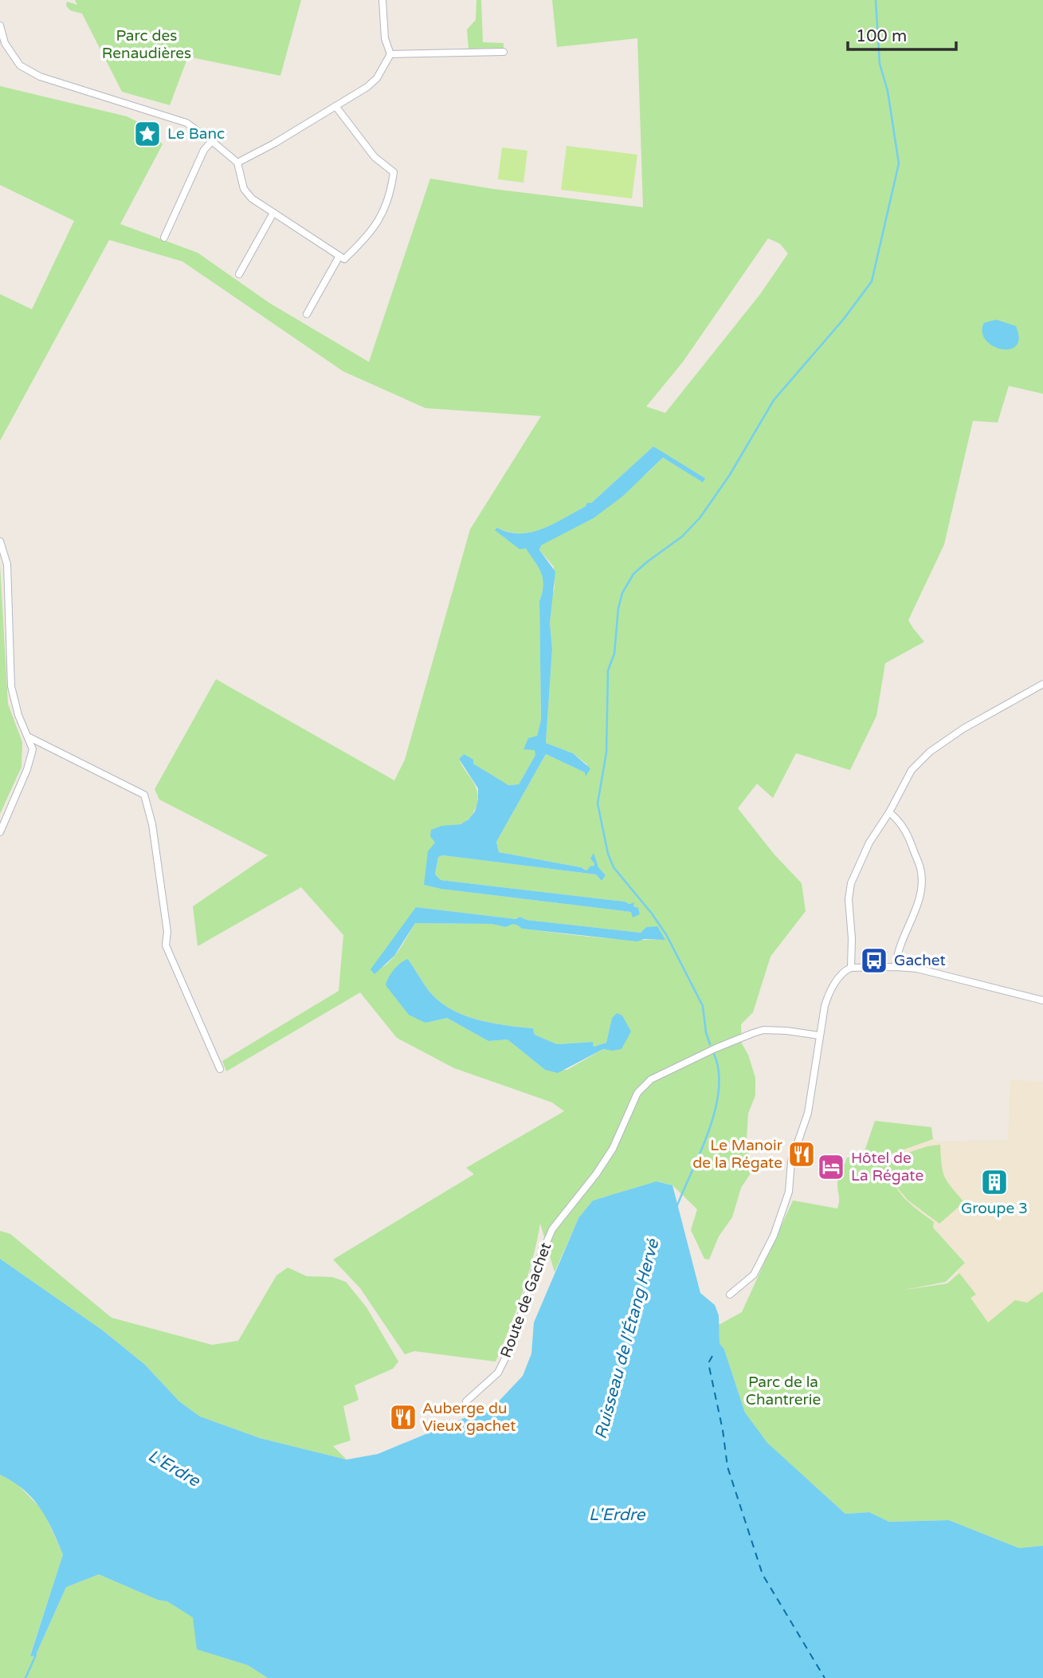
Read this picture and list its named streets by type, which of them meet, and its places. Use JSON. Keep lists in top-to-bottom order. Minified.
{"streets":{"street":["Route de Gachet"]},"water":["Ruisseau de l'Étang Hervé","L'Erdre"],"parks":["Parc des Renaudières","Parc de la Chantrerie"],"places":{"place":["Le Banc"],"bus stop":["Gachet"],"restaurant":["Le Manoir de la Régate","Auberge du Vieux gachet"],"hotel":["Hôtel de La Régate"],"building":["Groupe 3"]},"scale_bar":"100 m"}
